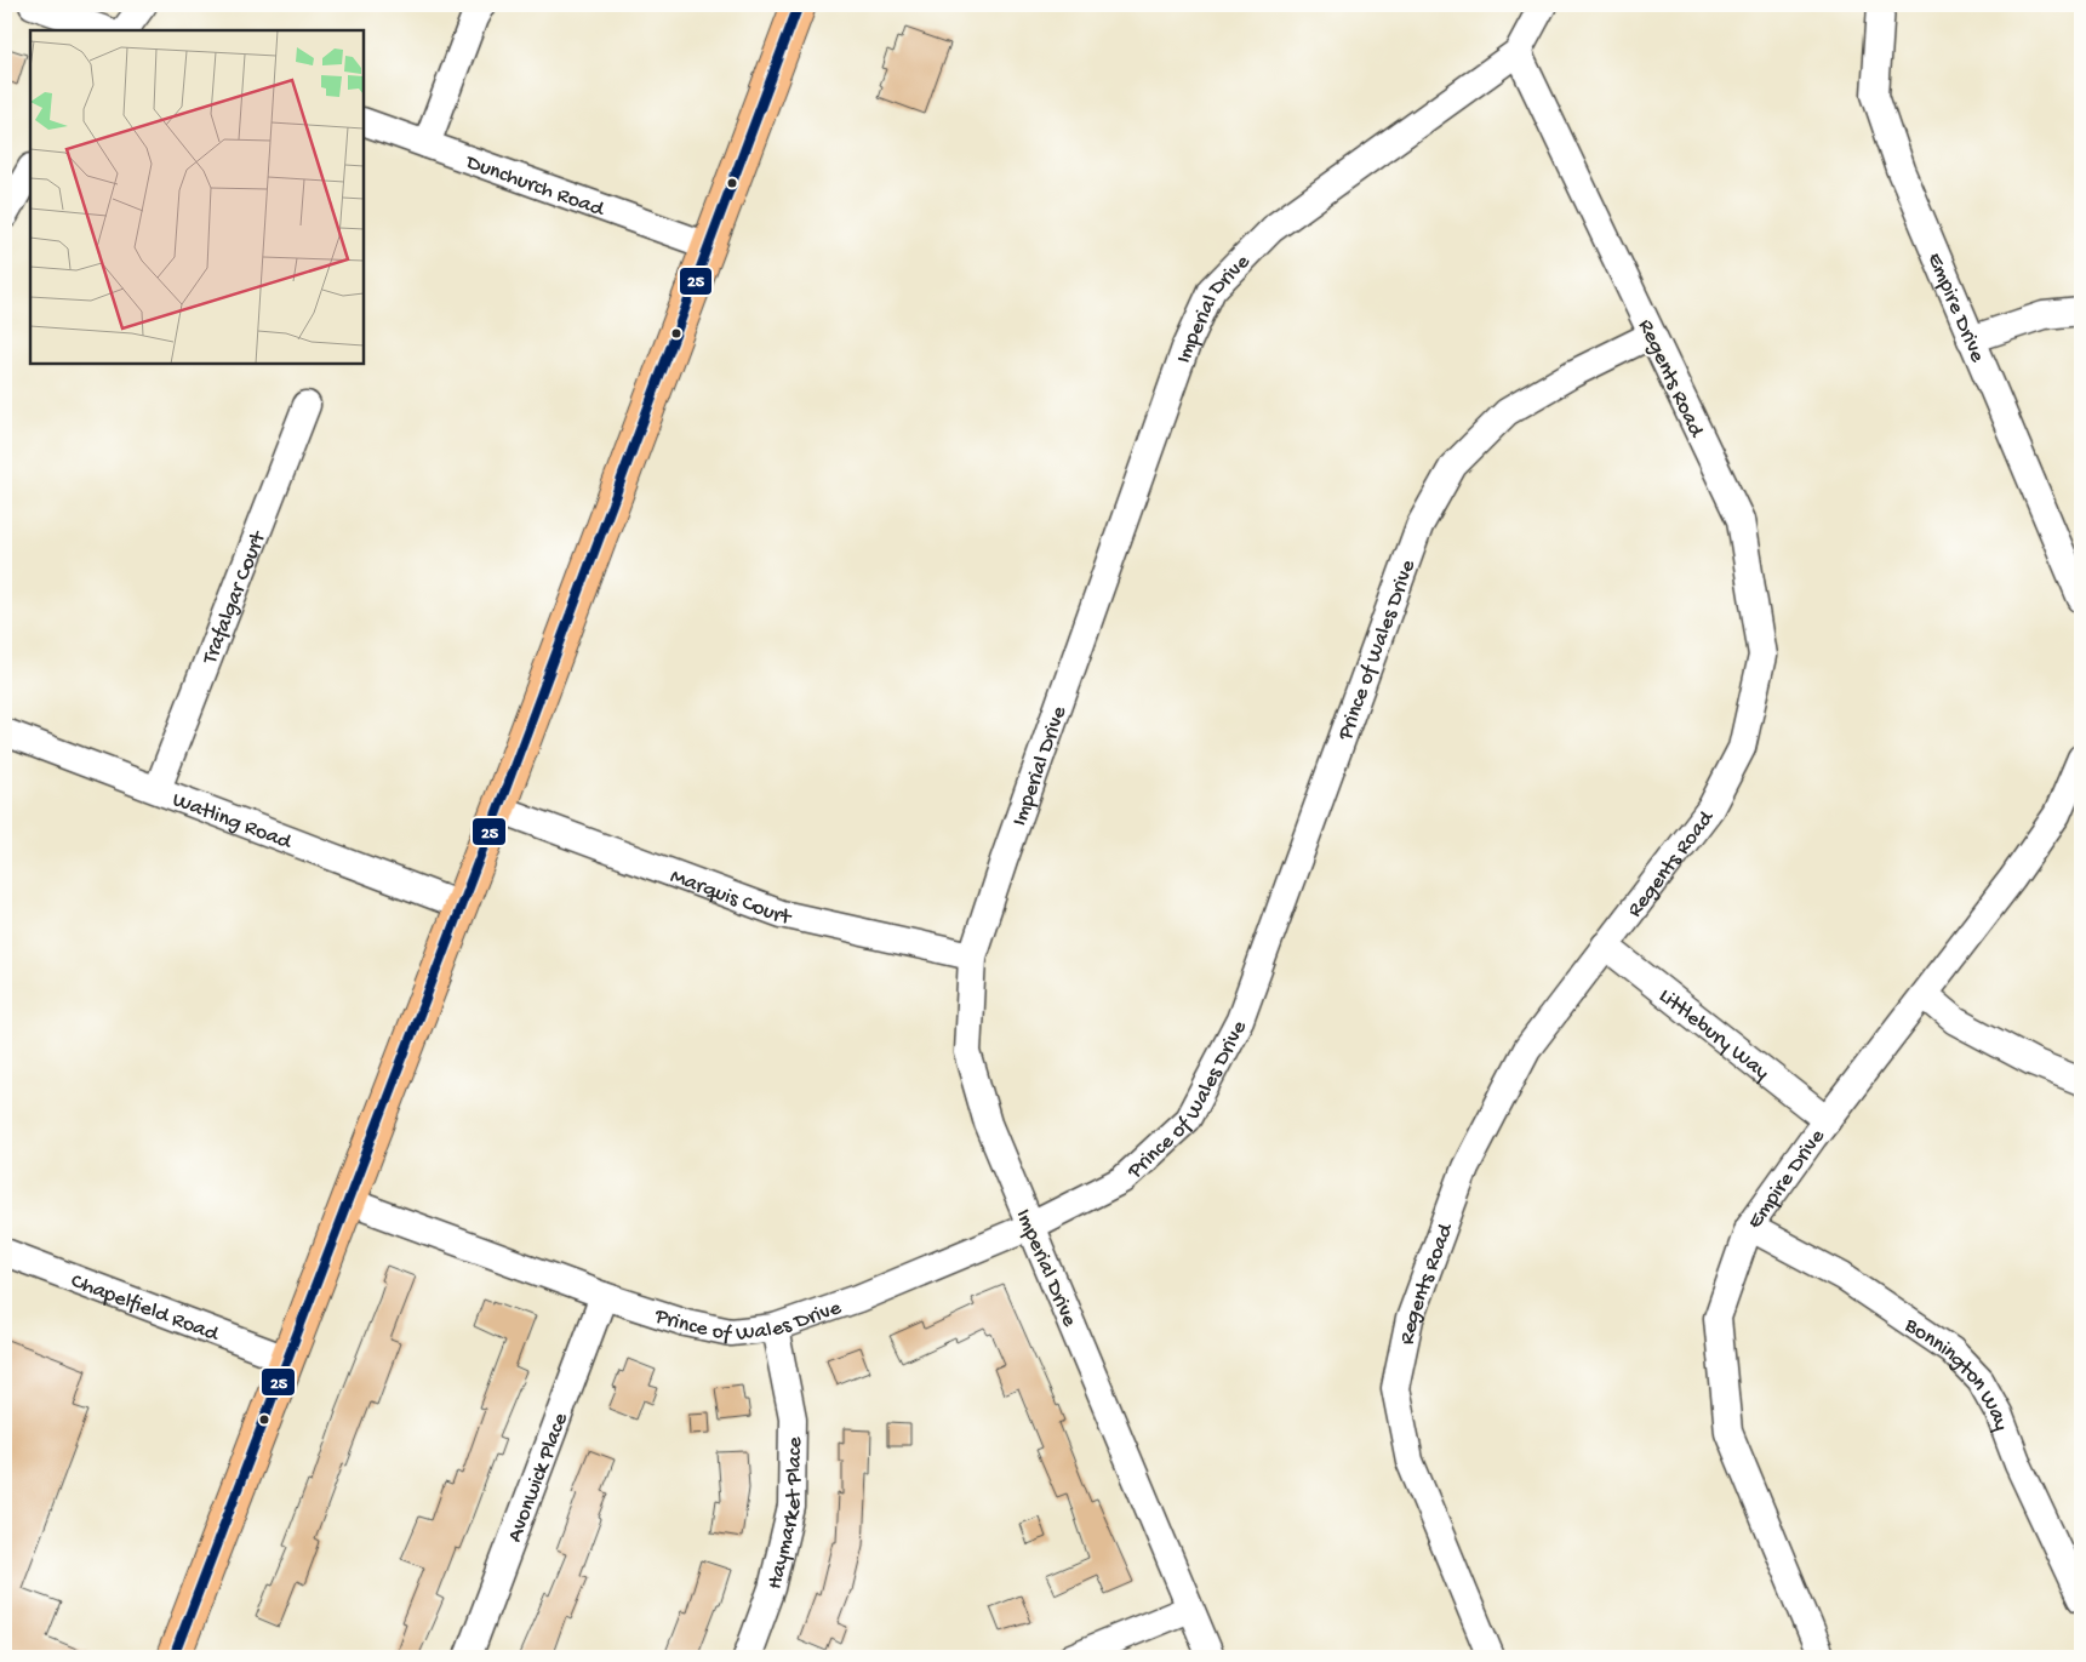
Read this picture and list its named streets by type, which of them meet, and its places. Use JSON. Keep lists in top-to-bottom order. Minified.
{"streets":{"street":["Dunchurch Road","Empire Drive","Imperial Drive","Regents Road","Trafalgar Court","Prince of Wales Drive","Watling Road","Marquis Court","Littlebury Way","Chapelfield Road","Bonnington Way","Avonwick Place","Haymarket Place"]},"crossings":[["Empire Drive","Littlebury Way"],["Empire Drive","Bonnington Way"],["Imperial Drive","Regents Road"],["Imperial Drive","Prince of Wales Drive"],["Imperial Drive","Marquis Court"],["Regents Road","Prince of Wales Drive"],["Regents Road","Littlebury Way"],["Trafalgar Court","Watling Road"],["Prince of Wales Drive","Avonwick Place"],["Prince of Wales Drive","Haymarket Place"]],"lines":["transit line 25"]}
